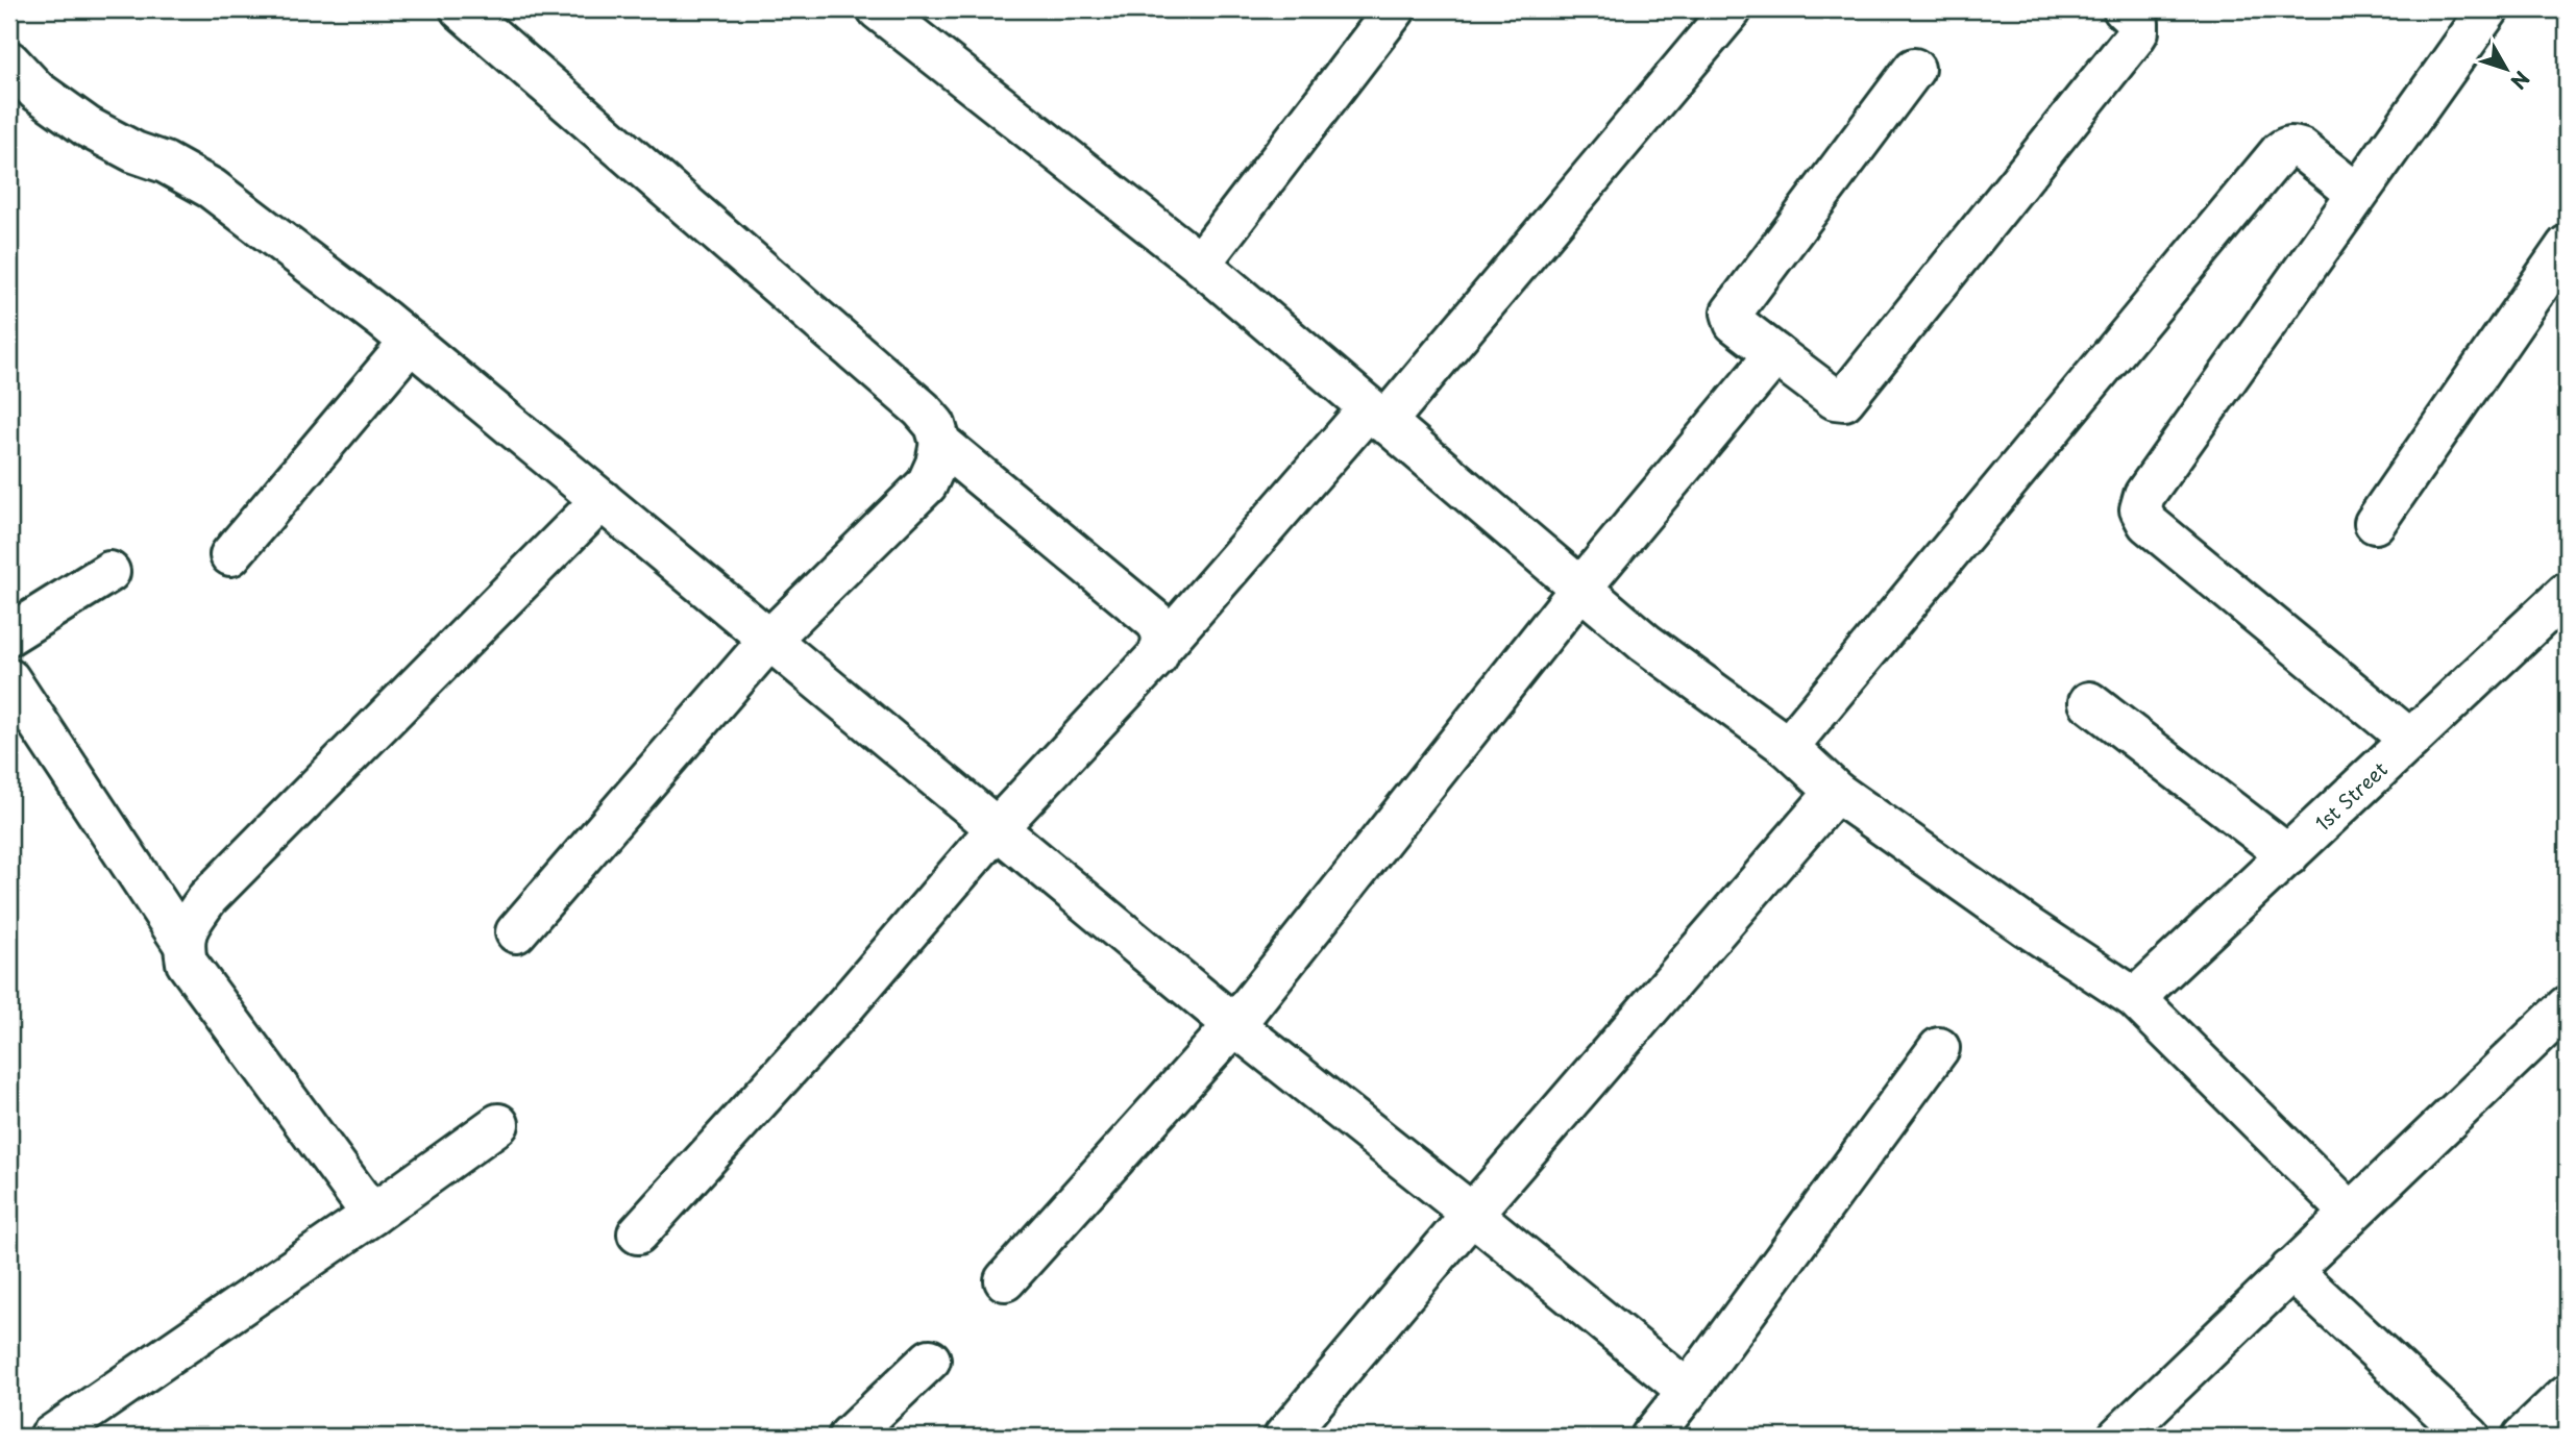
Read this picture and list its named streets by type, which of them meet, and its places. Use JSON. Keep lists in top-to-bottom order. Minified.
{"streets":{"street":["1st Street"]},"north":"bottom right"}
